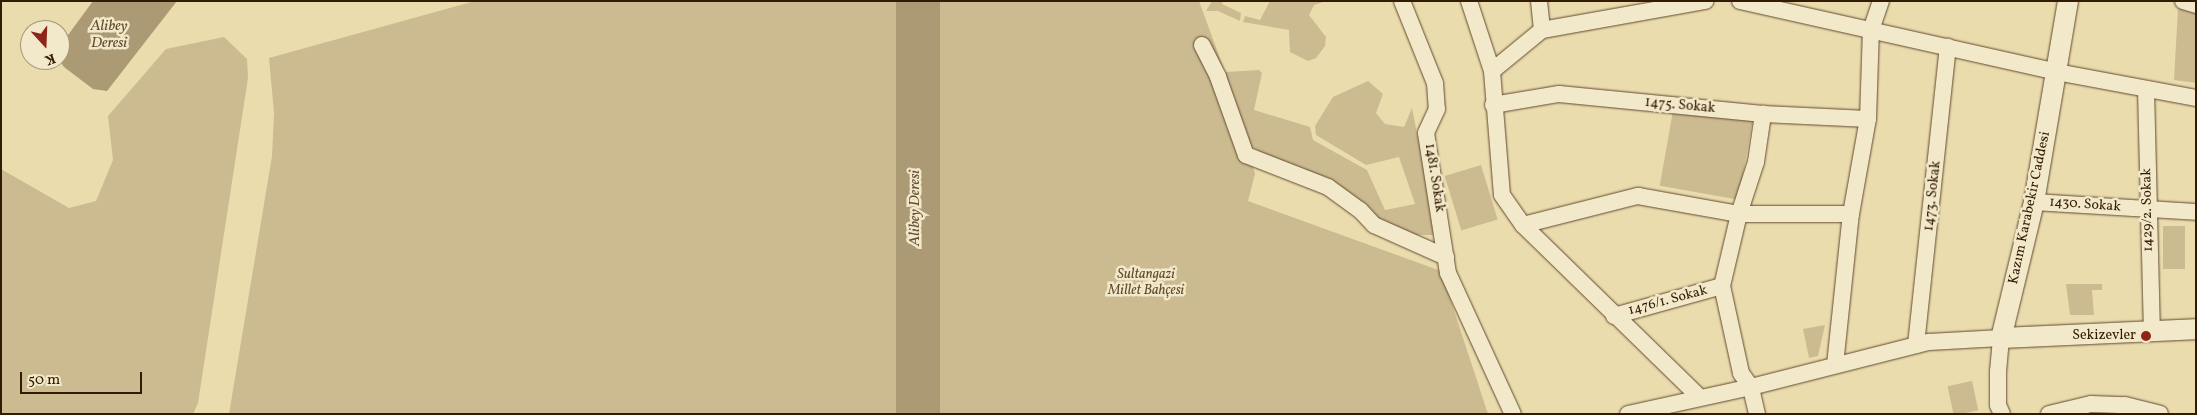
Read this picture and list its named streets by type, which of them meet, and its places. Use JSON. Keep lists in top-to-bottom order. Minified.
{"streets":{"street":["1475. Sokak","1481. Sokak","1473. Sokak","1430. Sokak","Kazım Karabekir Caddesi","1429/2. Sokak","1476/1. Sokak"]},"crossings":[["1430. Sokak","Kazım Karabekir Caddesi"],["1430. Sokak","1429/2. Sokak"]],"water":["Alibey Deresi"],"parks":["Sultangazi Millet Bahçesi"],"places":["Sekizevler"],"scale_bar":"50 m","north":"bottom"}
